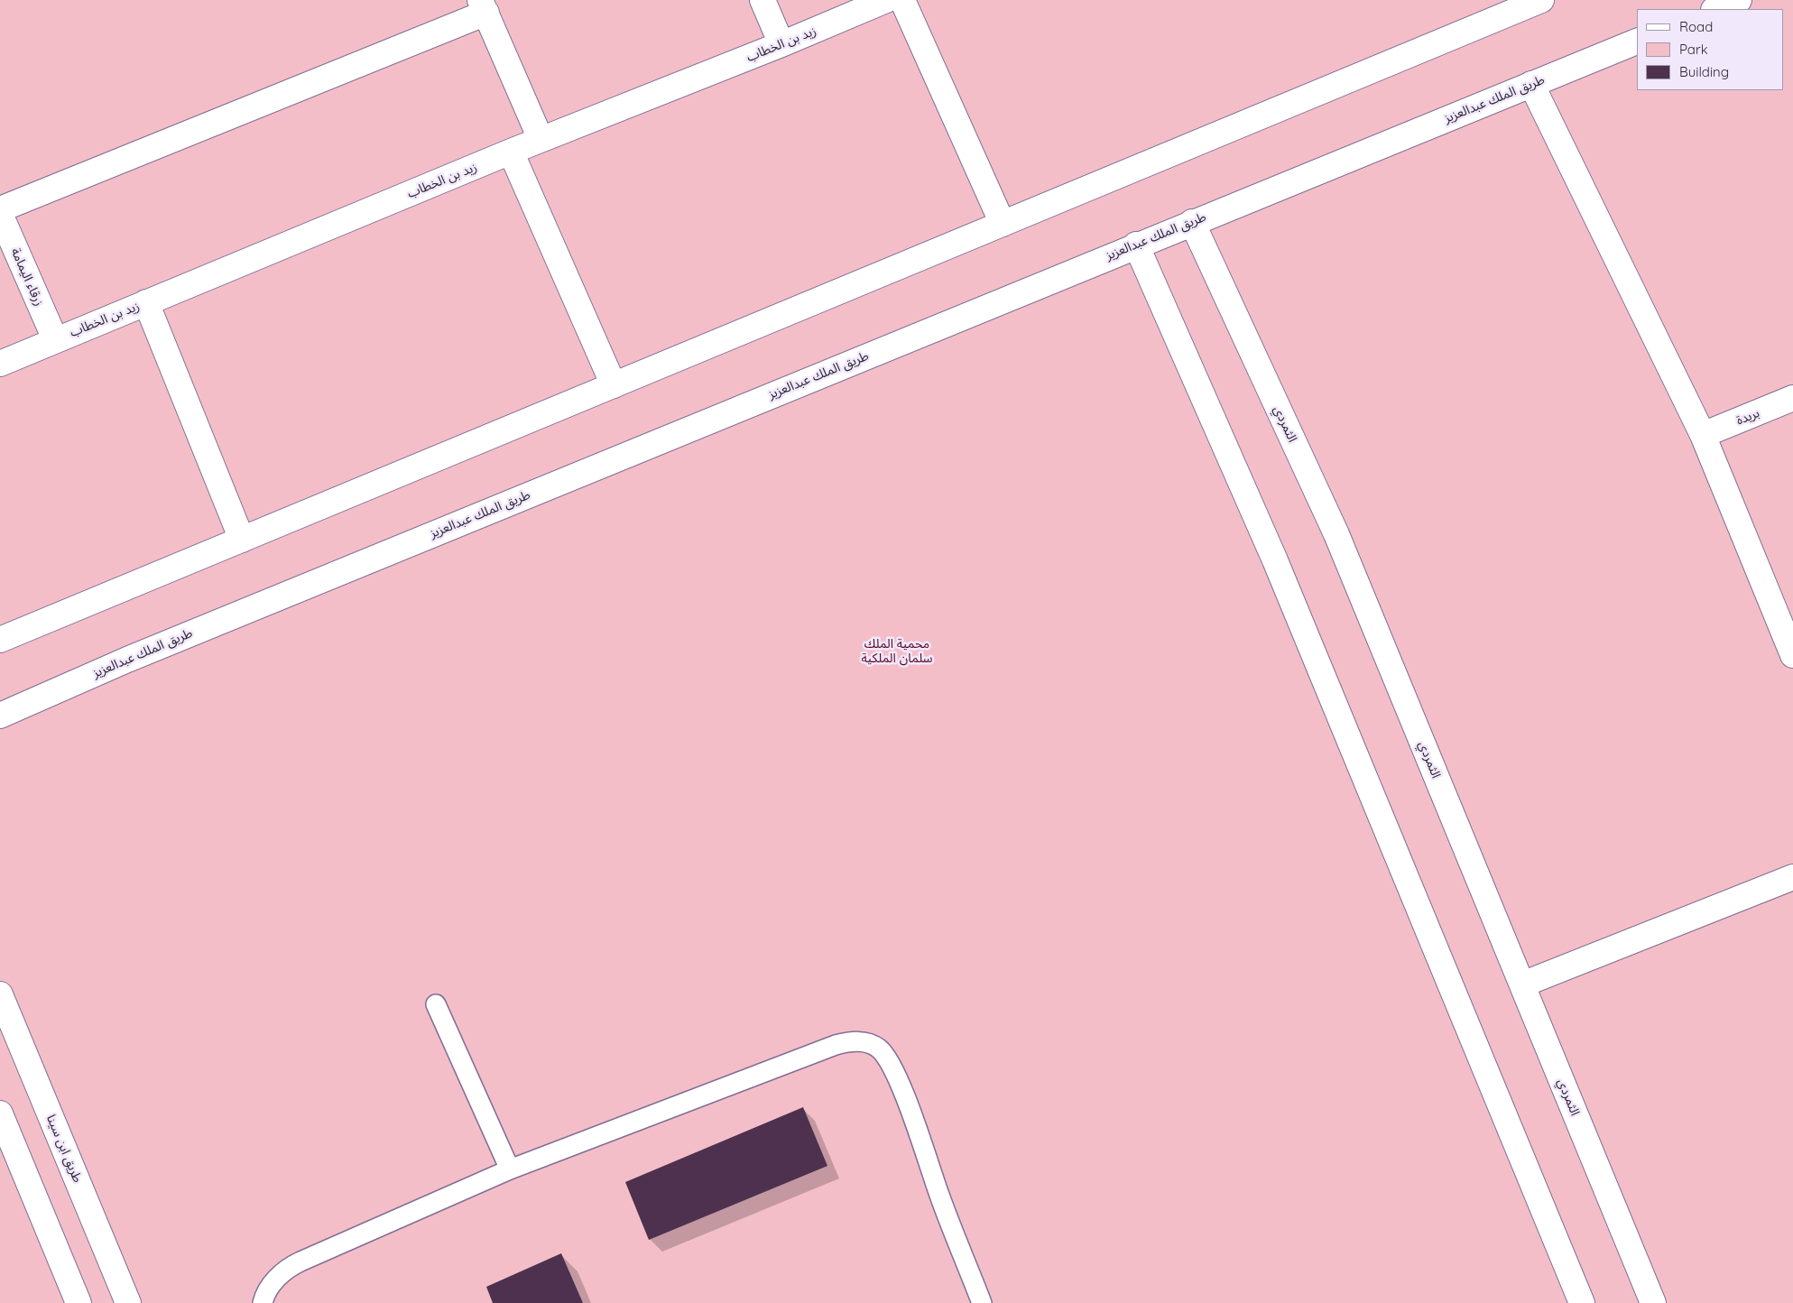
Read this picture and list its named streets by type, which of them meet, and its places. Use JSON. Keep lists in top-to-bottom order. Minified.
{"streets":{"street":["زيد بن الخطاب","طريق الملك عبدالعزيز","زرقاء اليمامة","بريدة","الثمردي","طريق ابن سينا"]},"crossings":[["زيد بن الخطاب","زرقاء اليمامة"],["طريق الملك عبدالعزيز","الثمردي"]],"parks":["محمية الملك سلمان الملكية"],"legend":["Road","Park","Building"]}
